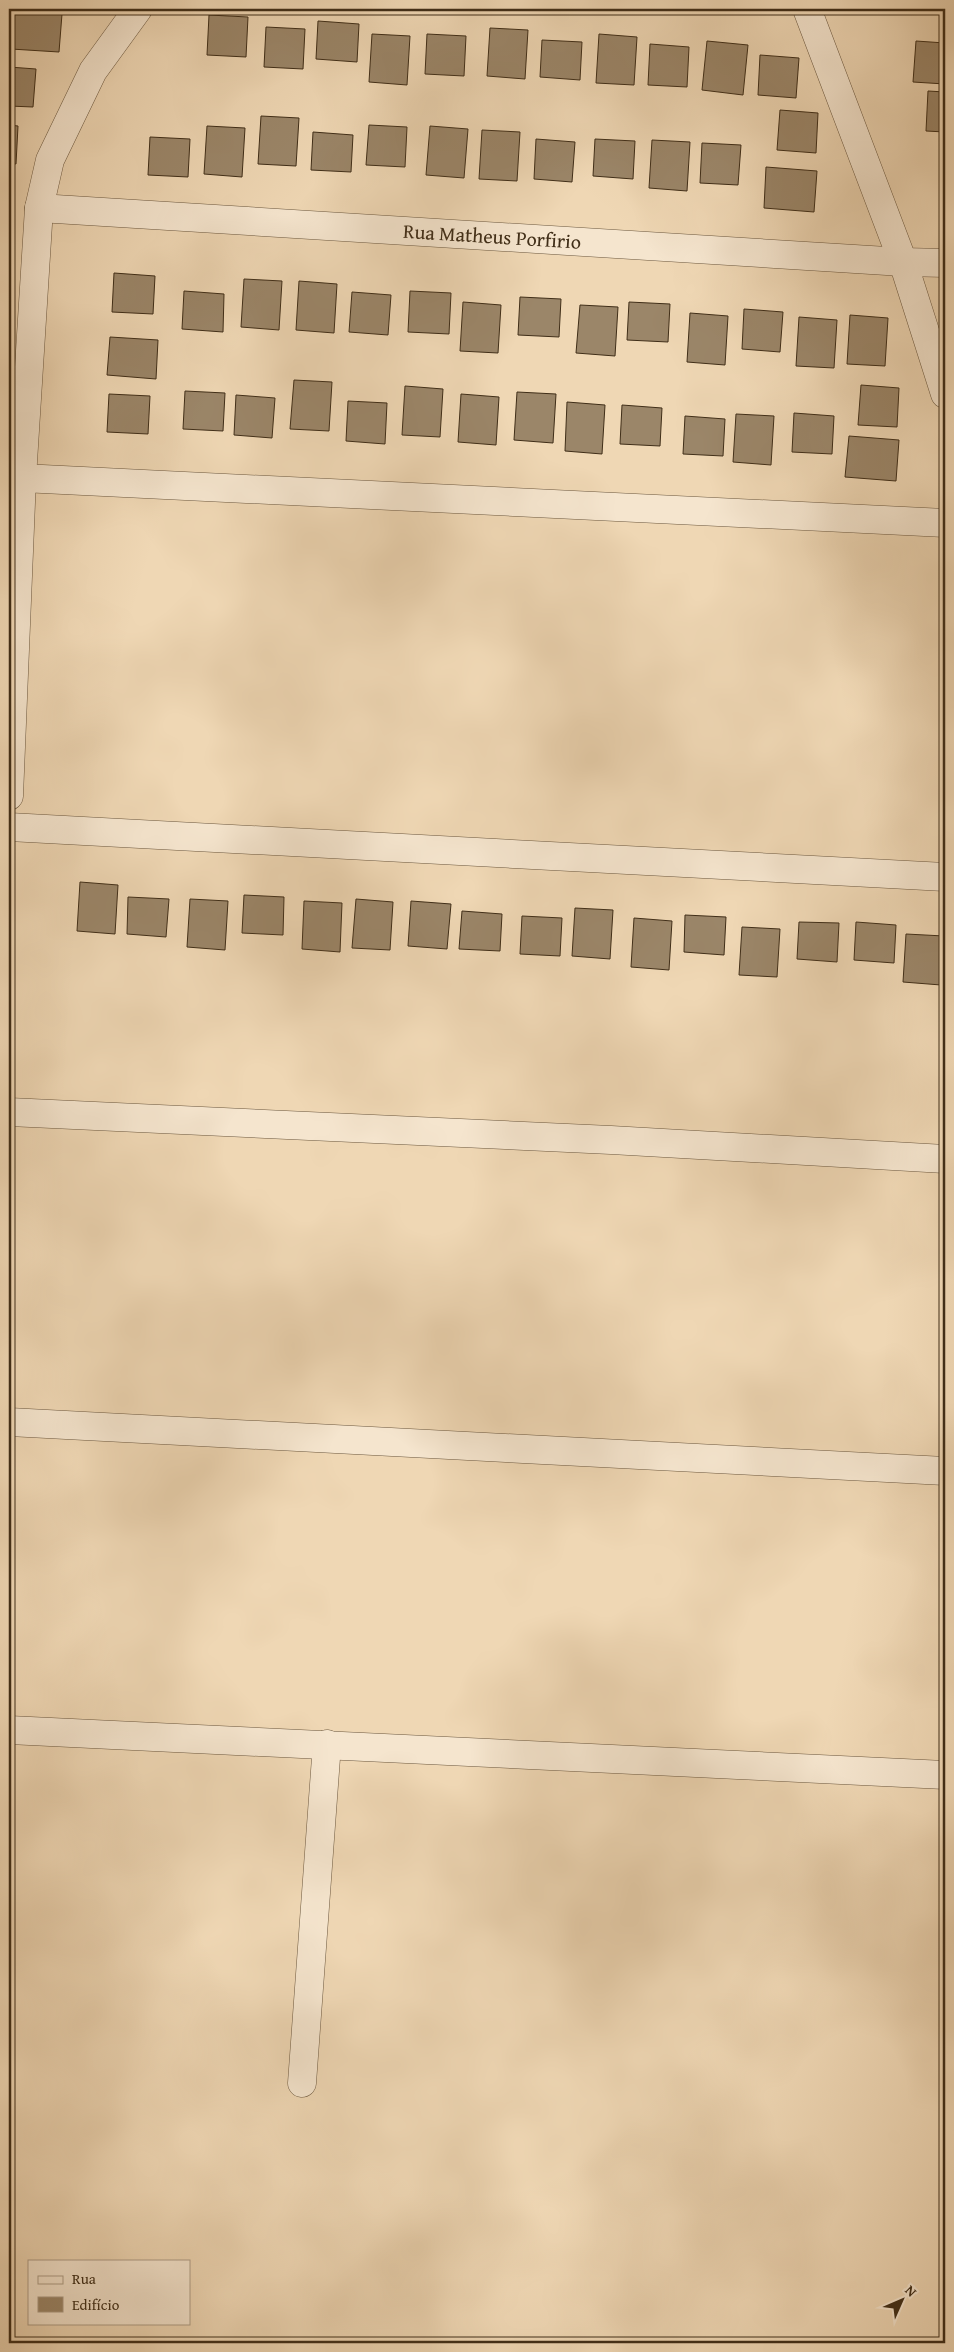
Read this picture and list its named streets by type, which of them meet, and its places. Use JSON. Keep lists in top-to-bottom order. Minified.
{"streets":{"street":["Rua Matheus Porfirio"]},"legend":["Rua","Edifício"],"north":"top right"}
